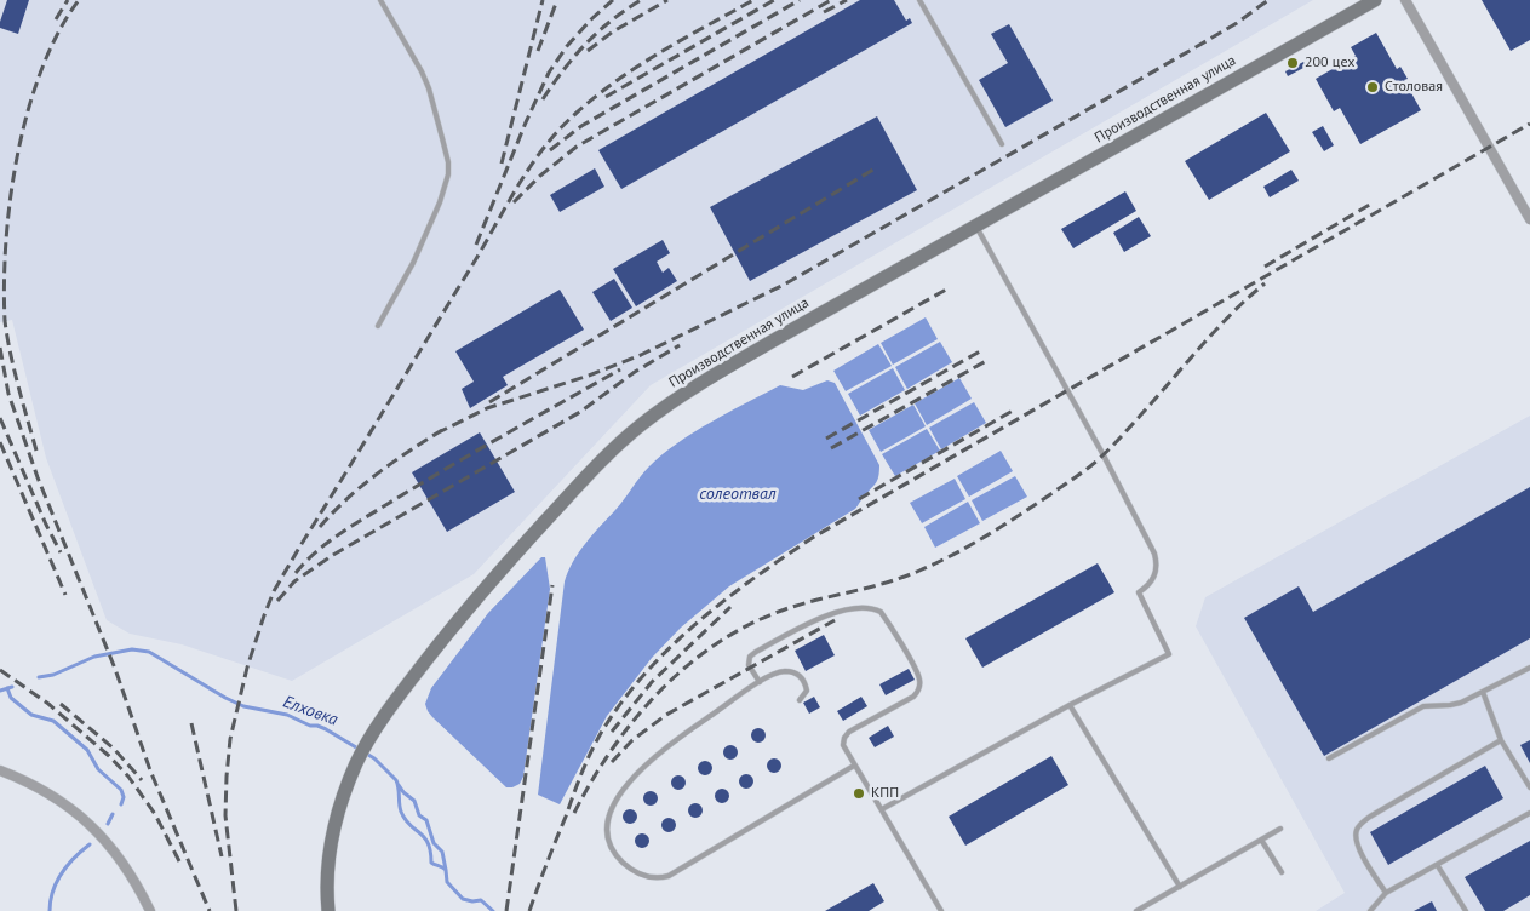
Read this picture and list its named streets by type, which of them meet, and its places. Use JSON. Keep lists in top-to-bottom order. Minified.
{"streets":{"main road":["Производственная улица"]},"water":["солеотвал","Елховка"],"places":["200 цех","Cтоловая","КПП"]}
